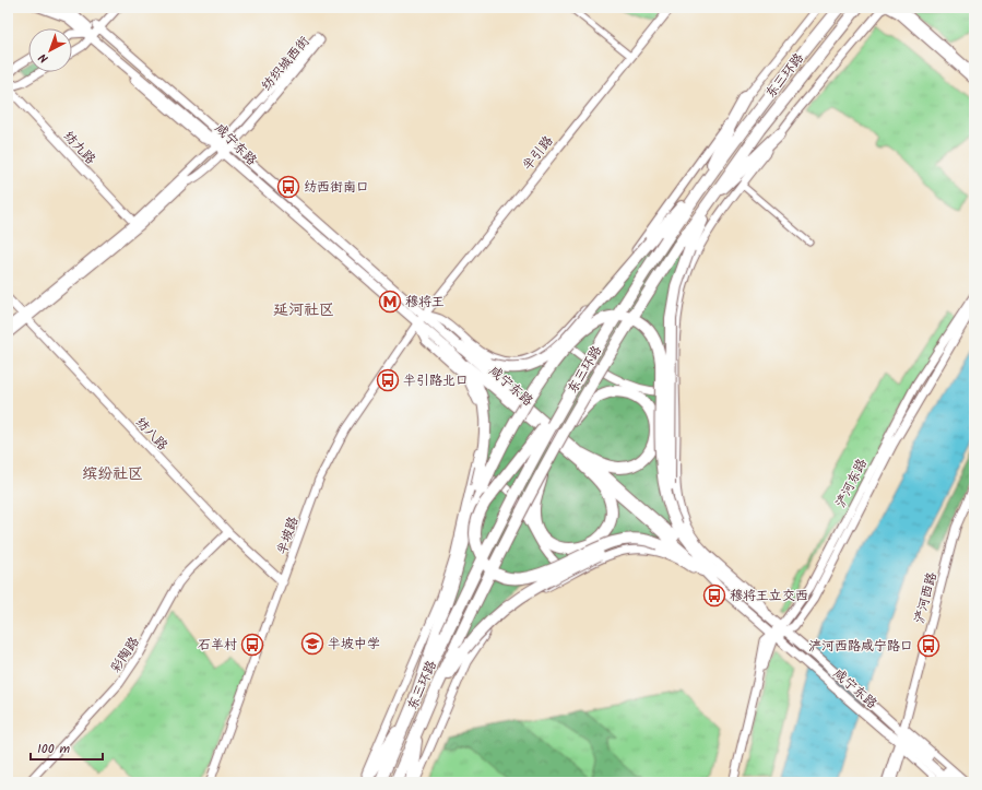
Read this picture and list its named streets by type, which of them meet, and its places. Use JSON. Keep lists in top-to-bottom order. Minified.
{"streets":{"highway":["东三环路"],"main road":["咸宁东路"],"street":["纺织城西街","纺九路","半引路","纺八路","浐河东路","半坡路","浐河西路","彩陶路"]},"crossings":[["纺织城西街","咸宁东路"],["纺织城西街","纺九路"],["纺织城西街","纺八路"],["咸宁东路","半引路"],["咸宁东路","浐河东路"],["咸宁东路","半坡路"],["咸宁东路","浐河西路"],["半引路","半坡路"],["纺八路","半坡路"],["纺八路","彩陶路"]],"districts":["延河社区","缤纷社区"],"places":{"bus stop":["纺西街南口","半引路北口","穆将王立交西","石羊村","浐河西路咸宁路口"],"metro station":["穆将王"],"school or university":["半坡中学"]},"scale_bar":"100 m","north":"bottom left"}
